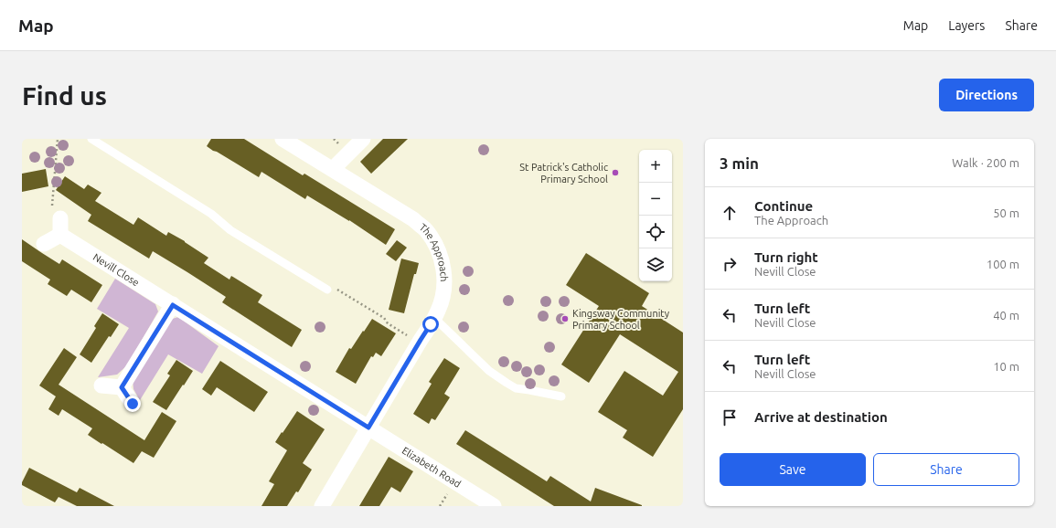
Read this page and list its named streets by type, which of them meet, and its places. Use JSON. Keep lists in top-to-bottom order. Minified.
{"streets":{"street":["The Approach","Nevill Close","Elizabeth Road"]},"crossings":[["The Approach","Nevill Close"],["The Approach","Elizabeth Road"],["Nevill Close","Elizabeth Road"]],"places":["St Patrick's Catholic Primary School","Kingsway Community Primary School"],"page":{"header":"Map","nav":["Map","Layers","Share"],"buttons":["Directions",["Save","Share"]],"title":"Find us","heading":["3 min","Walk · 200 m"],"map_buttons":["+","−"],"list":[["Continue","The Approach","50 m"],["Turn right","Nevill Close","100 m"],["Turn left","Nevill Close","40 m"],["Turn left","Nevill Close","10 m"],"Arrive at destination"]}}
